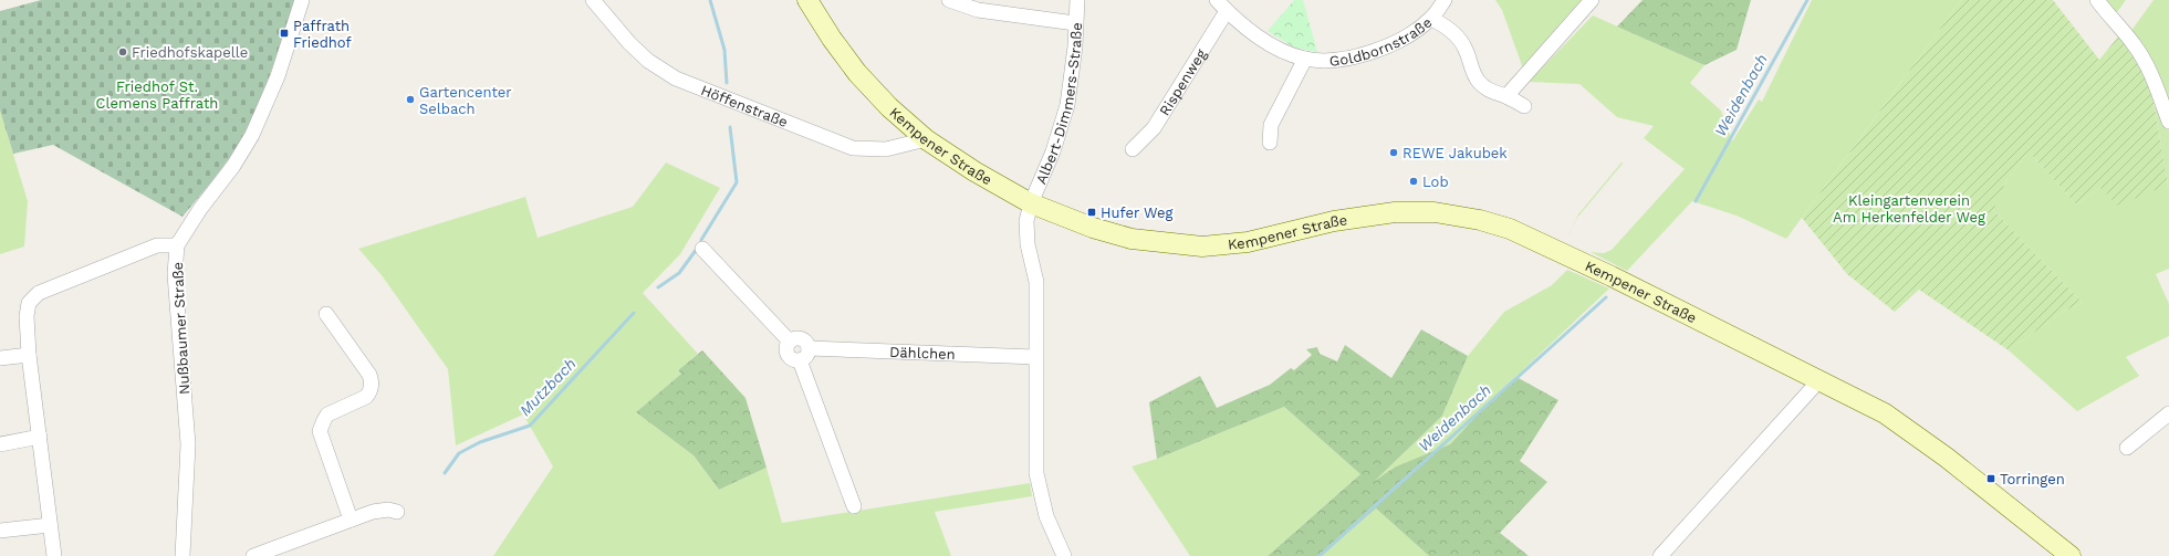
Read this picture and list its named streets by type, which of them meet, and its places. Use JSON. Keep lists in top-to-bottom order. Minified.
{"streets":{"main road":["Kempener Straße"],"street":["Goldbornstraße","Rispenweg","Albert-Dimmers-Straße","Höffenstraße","Nußbaumer Straße","Dählchen"]},"crossings":[["Goldbornstraße","Rispenweg"],["Albert-Dimmers-Straße","Kempener Straße"],["Höffenstraße","Kempener Straße"]],"water":["Weidenbach","Mutzbach"],"parks":["Friedhof St. Clemens Paffrath","Kleingartenverein Am Herkenfelder Weg"],"places":{"transit":["Paffrath Friedhof","Hufer Weg","Torringen"],"other":["Friedhofskapelle","Gartencenter Selbach","REWE Jakubek","Lob"]}}
